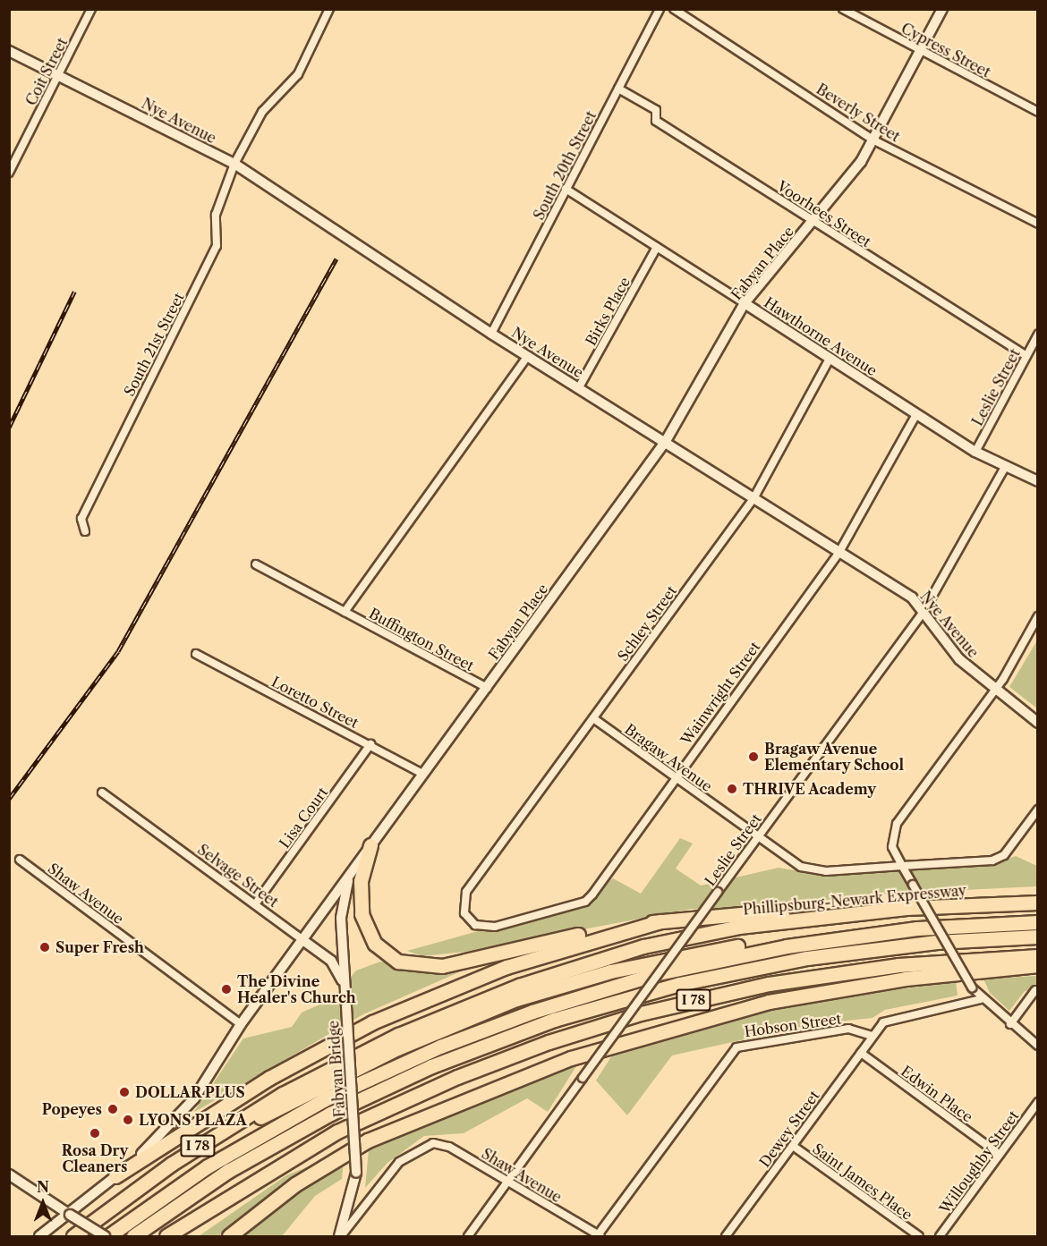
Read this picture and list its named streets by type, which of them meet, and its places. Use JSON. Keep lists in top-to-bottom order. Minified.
{"streets":{"highway":["Phillipsburg-Newark Expressway","I 78"],"street":["Cypress Street","Coit Street","Beverly Street","Nye Avenue","South 20th Street","Voorhees Street","Fabyan Place","Birks Place","Hawthorne Avenue","South 21st Street","Leslie Street","Schley Street","Buffington Street","Wainwright Street","Loretto Street","Bragaw Avenue","Lisa Court","Selvage Street","Shaw Avenue","Hobson Street","Fabyan Bridge","Edwin Place","Dewey Street","Willoughby Street","Saint James Place"]},"crossings":[["Cypress Street","Fabyan Place"],["Coit Street","Nye Avenue"],["Beverly Street","Fabyan Place"],["Nye Avenue","South 20th Street"],["Nye Avenue","Fabyan Place"],["Nye Avenue","Birks Place"],["Nye Avenue","South 21st Street"],["Nye Avenue","Leslie Street"],["Nye Avenue","Schley Street"],["Nye Avenue","Wainwright Street"],["South 20th Street","Voorhees Street"],["South 20th Street","Hawthorne Avenue"],["Voorhees Street","Fabyan Place"],["Voorhees Street","Leslie Street"],["Fabyan Place","Hawthorne Avenue"],["Fabyan Place","Buffington Street"],["Fabyan Place","Loretto Street"],["Fabyan Place","Selvage Street"],["Fabyan Place","Shaw Avenue"],["Fabyan Place","Fabyan Bridge"],["Birks Place","Hawthorne Avenue"],["Hawthorne Avenue","Leslie Street"],["Hawthorne Avenue","Schley Street"],["Hawthorne Avenue","Wainwright Street"],["Leslie Street","Bragaw Avenue"],["Leslie Street","Shaw Avenue"],["Schley Street","Wainwright Street"],["Schley Street","Bragaw Avenue"],["Wainwright Street","Bragaw Avenue"],["Loretto Street","Lisa Court"],["Lisa Court","Selvage Street"],["Selvage Street","Fabyan Bridge"],["Shaw Avenue","Hobson Street"],["Shaw Avenue","Fabyan Bridge"],["Hobson Street","Dewey Street"],["Edwin Place","Dewey Street"],["Edwin Place","Willoughby Street"],["Dewey Street","Saint James Place"]],"places":["Bragaw Avenue Elementary School","THRIVE Academy","Super Fresh","The Divine Healer's Church","DOLLAR PLUS","Popeyes","LYONS PLAZA","Rosa Dry Cleaners"],"north":"top"}
